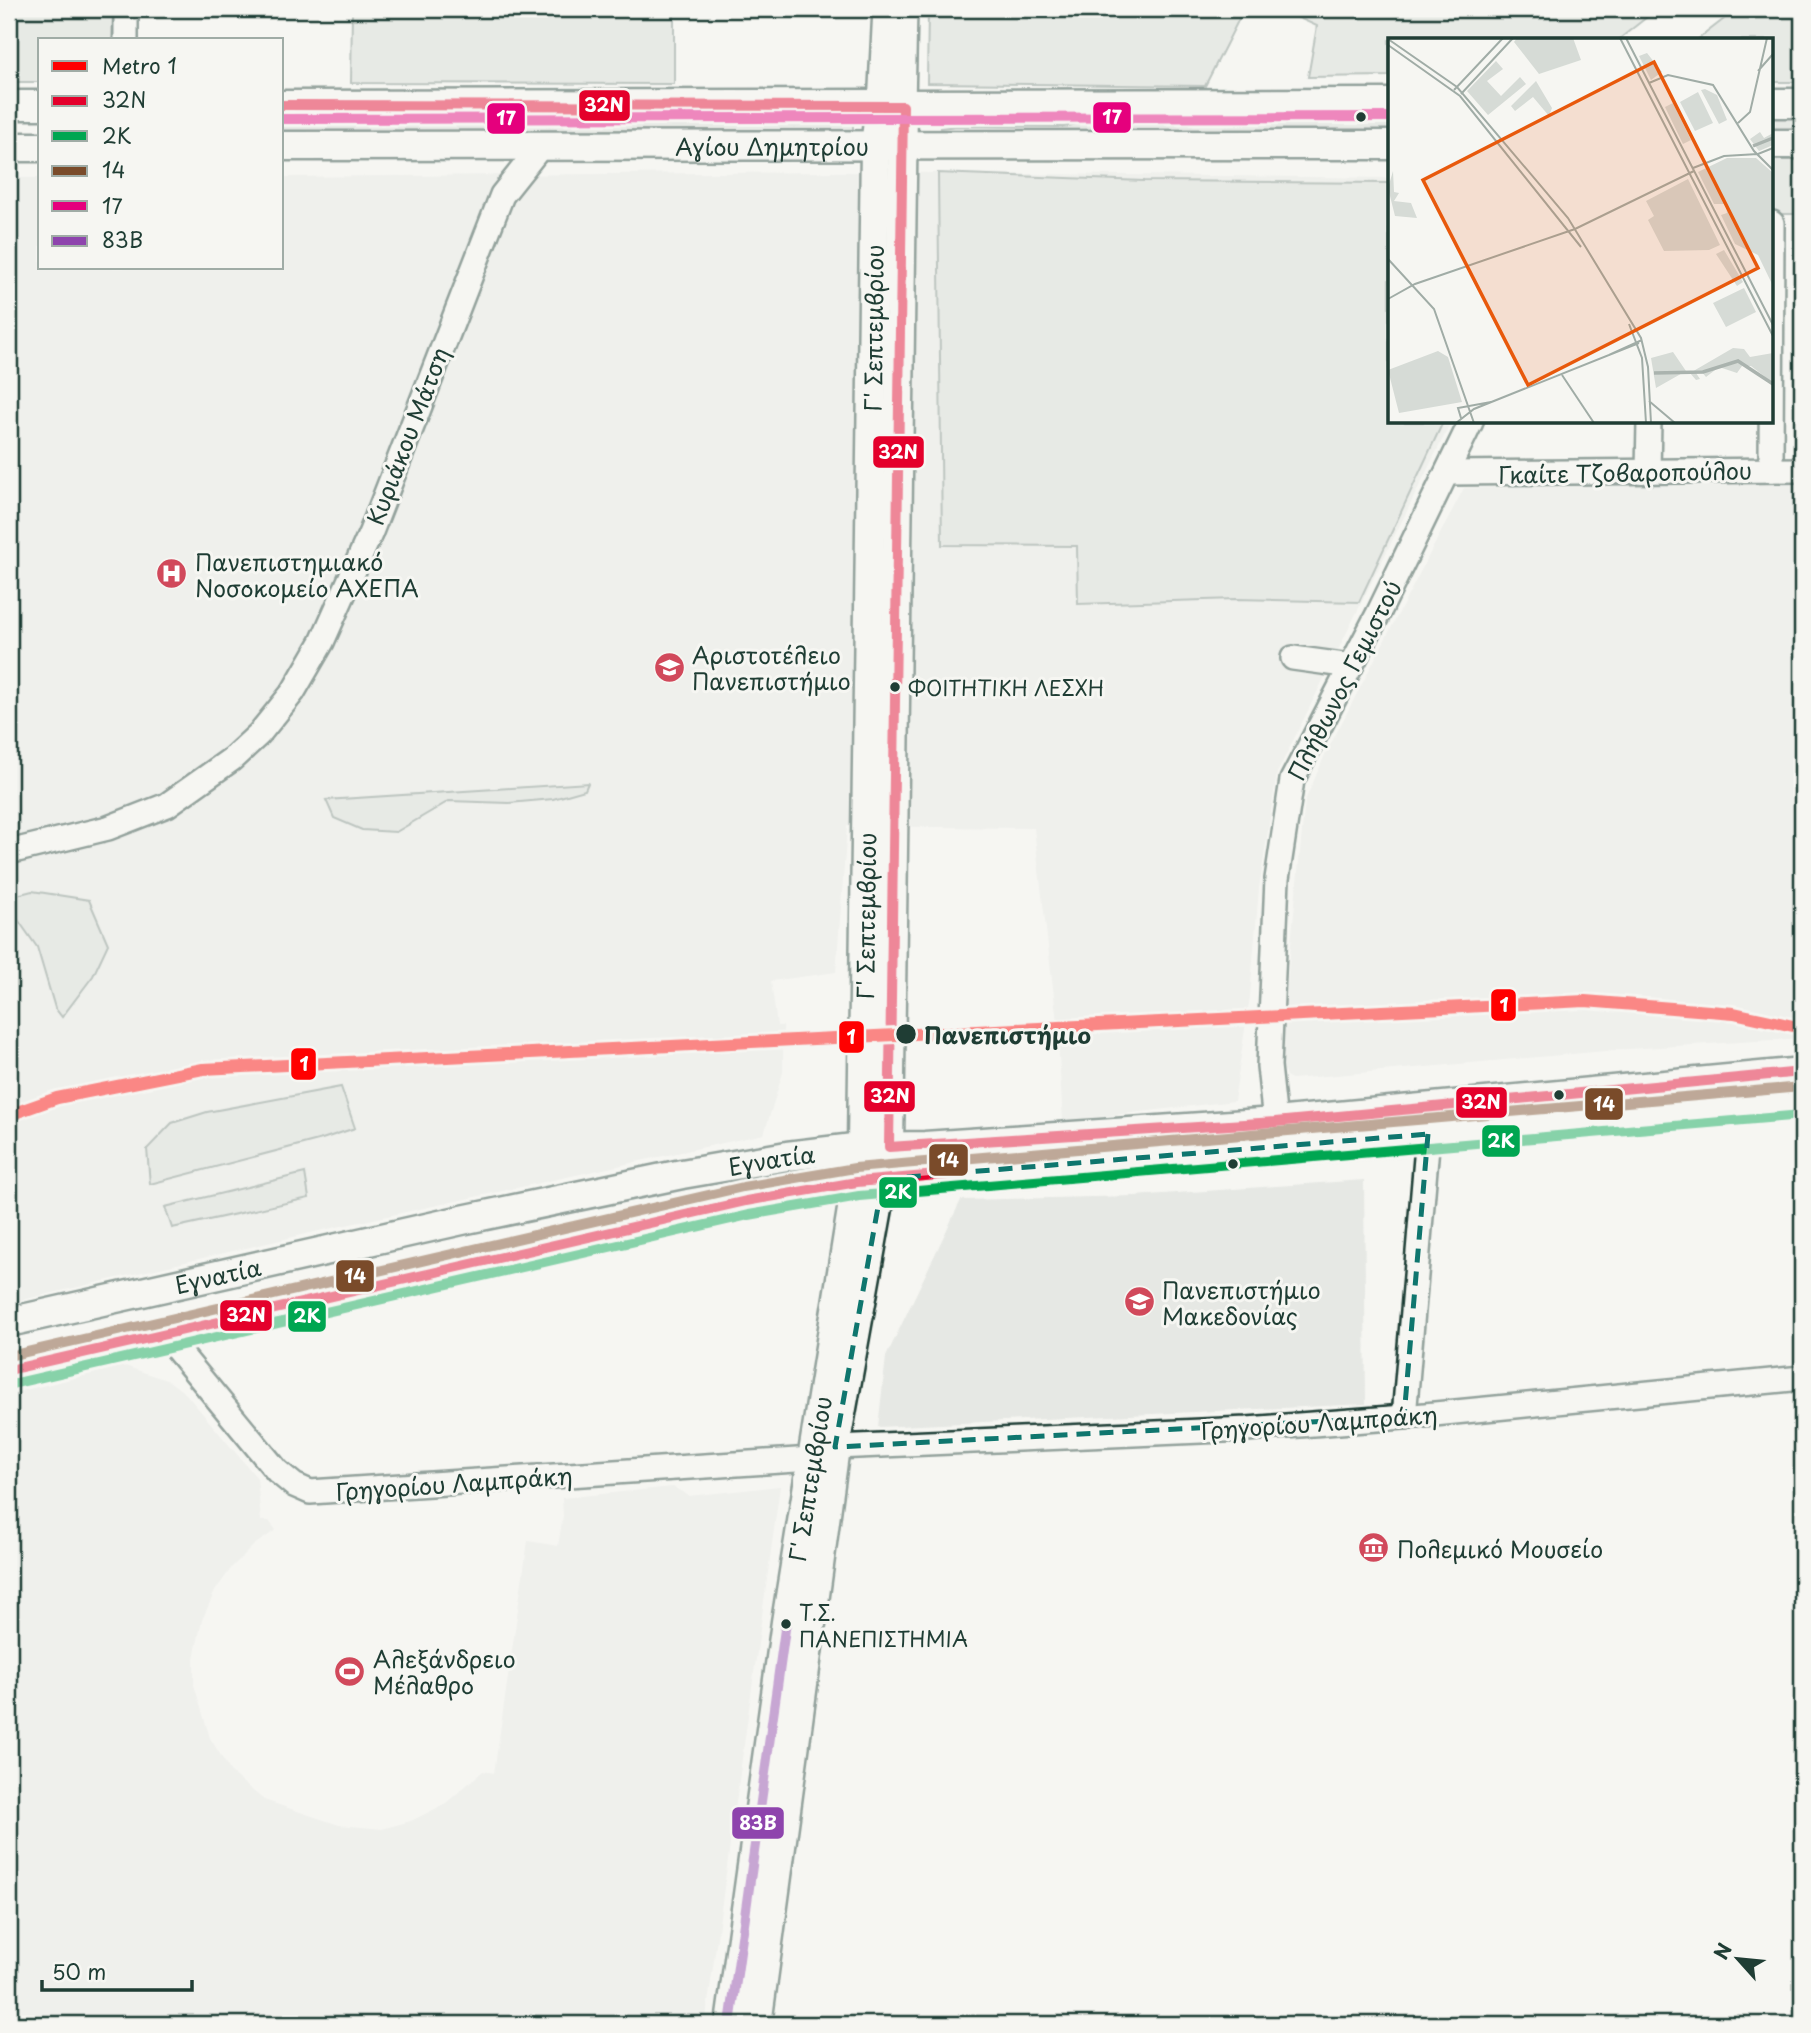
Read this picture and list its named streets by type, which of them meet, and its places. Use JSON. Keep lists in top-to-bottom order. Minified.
{"streets":{"main road":["Αγίου Δημητρίου","Γ' Σεπτεμβρίου","Εγνατία"],"street":["Κυριάκου Μάτση","Γκαίτε Τζοβαροπούλου","Πλήθωνος Γεμιστού","Γρηγορίου Λαμπράκη"]},"crossings":[["Αγίου Δημητρίου","Γ' Σεπτεμβρίου"],["Αγίου Δημητρίου","Κυριάκου Μάτση"],["Γ' Σεπτεμβρίου","Εγνατία"],["Γ' Σεπτεμβρίου","Γρηγορίου Λαμπράκη"],["Γκαίτε Τζοβαροπούλου","Πλήθωνος Γεμιστού"],["Πλήθωνος Γεμιστού","Εγνατία"],["Εγνατία","Γρηγορίου Λαμπράκη"]],"places":{"hospital":["Πανεπιστημιακό Νοσοκομείο ΑΧΕΠΑ"],"school or university":["Αριστοτέλειο Πανεπιστήμιο","Πανεπιστήμιο Μακεδονίας"],"other":["ΦΟΙΤΗΤΙΚΗ ΛΕΣΧΗ","Πανεπιστήμιο","Τ.Σ. ΠΑΝΕΠΙΣΤΗΜΙΑ"],"museum":["Πολεμικό Μουσείο"],"sports":["Αλεξάνδρειο Μέλαθρο"]},"lines":["transit line 32Ν","transit line 17","metro line 1","transit line 14","transit line 2Κ","transit line 83Β"],"legend":["Metro 1","32Ν","2Κ","14","17","83Β"],"scale_bar":"50 m","north":"top left"}
